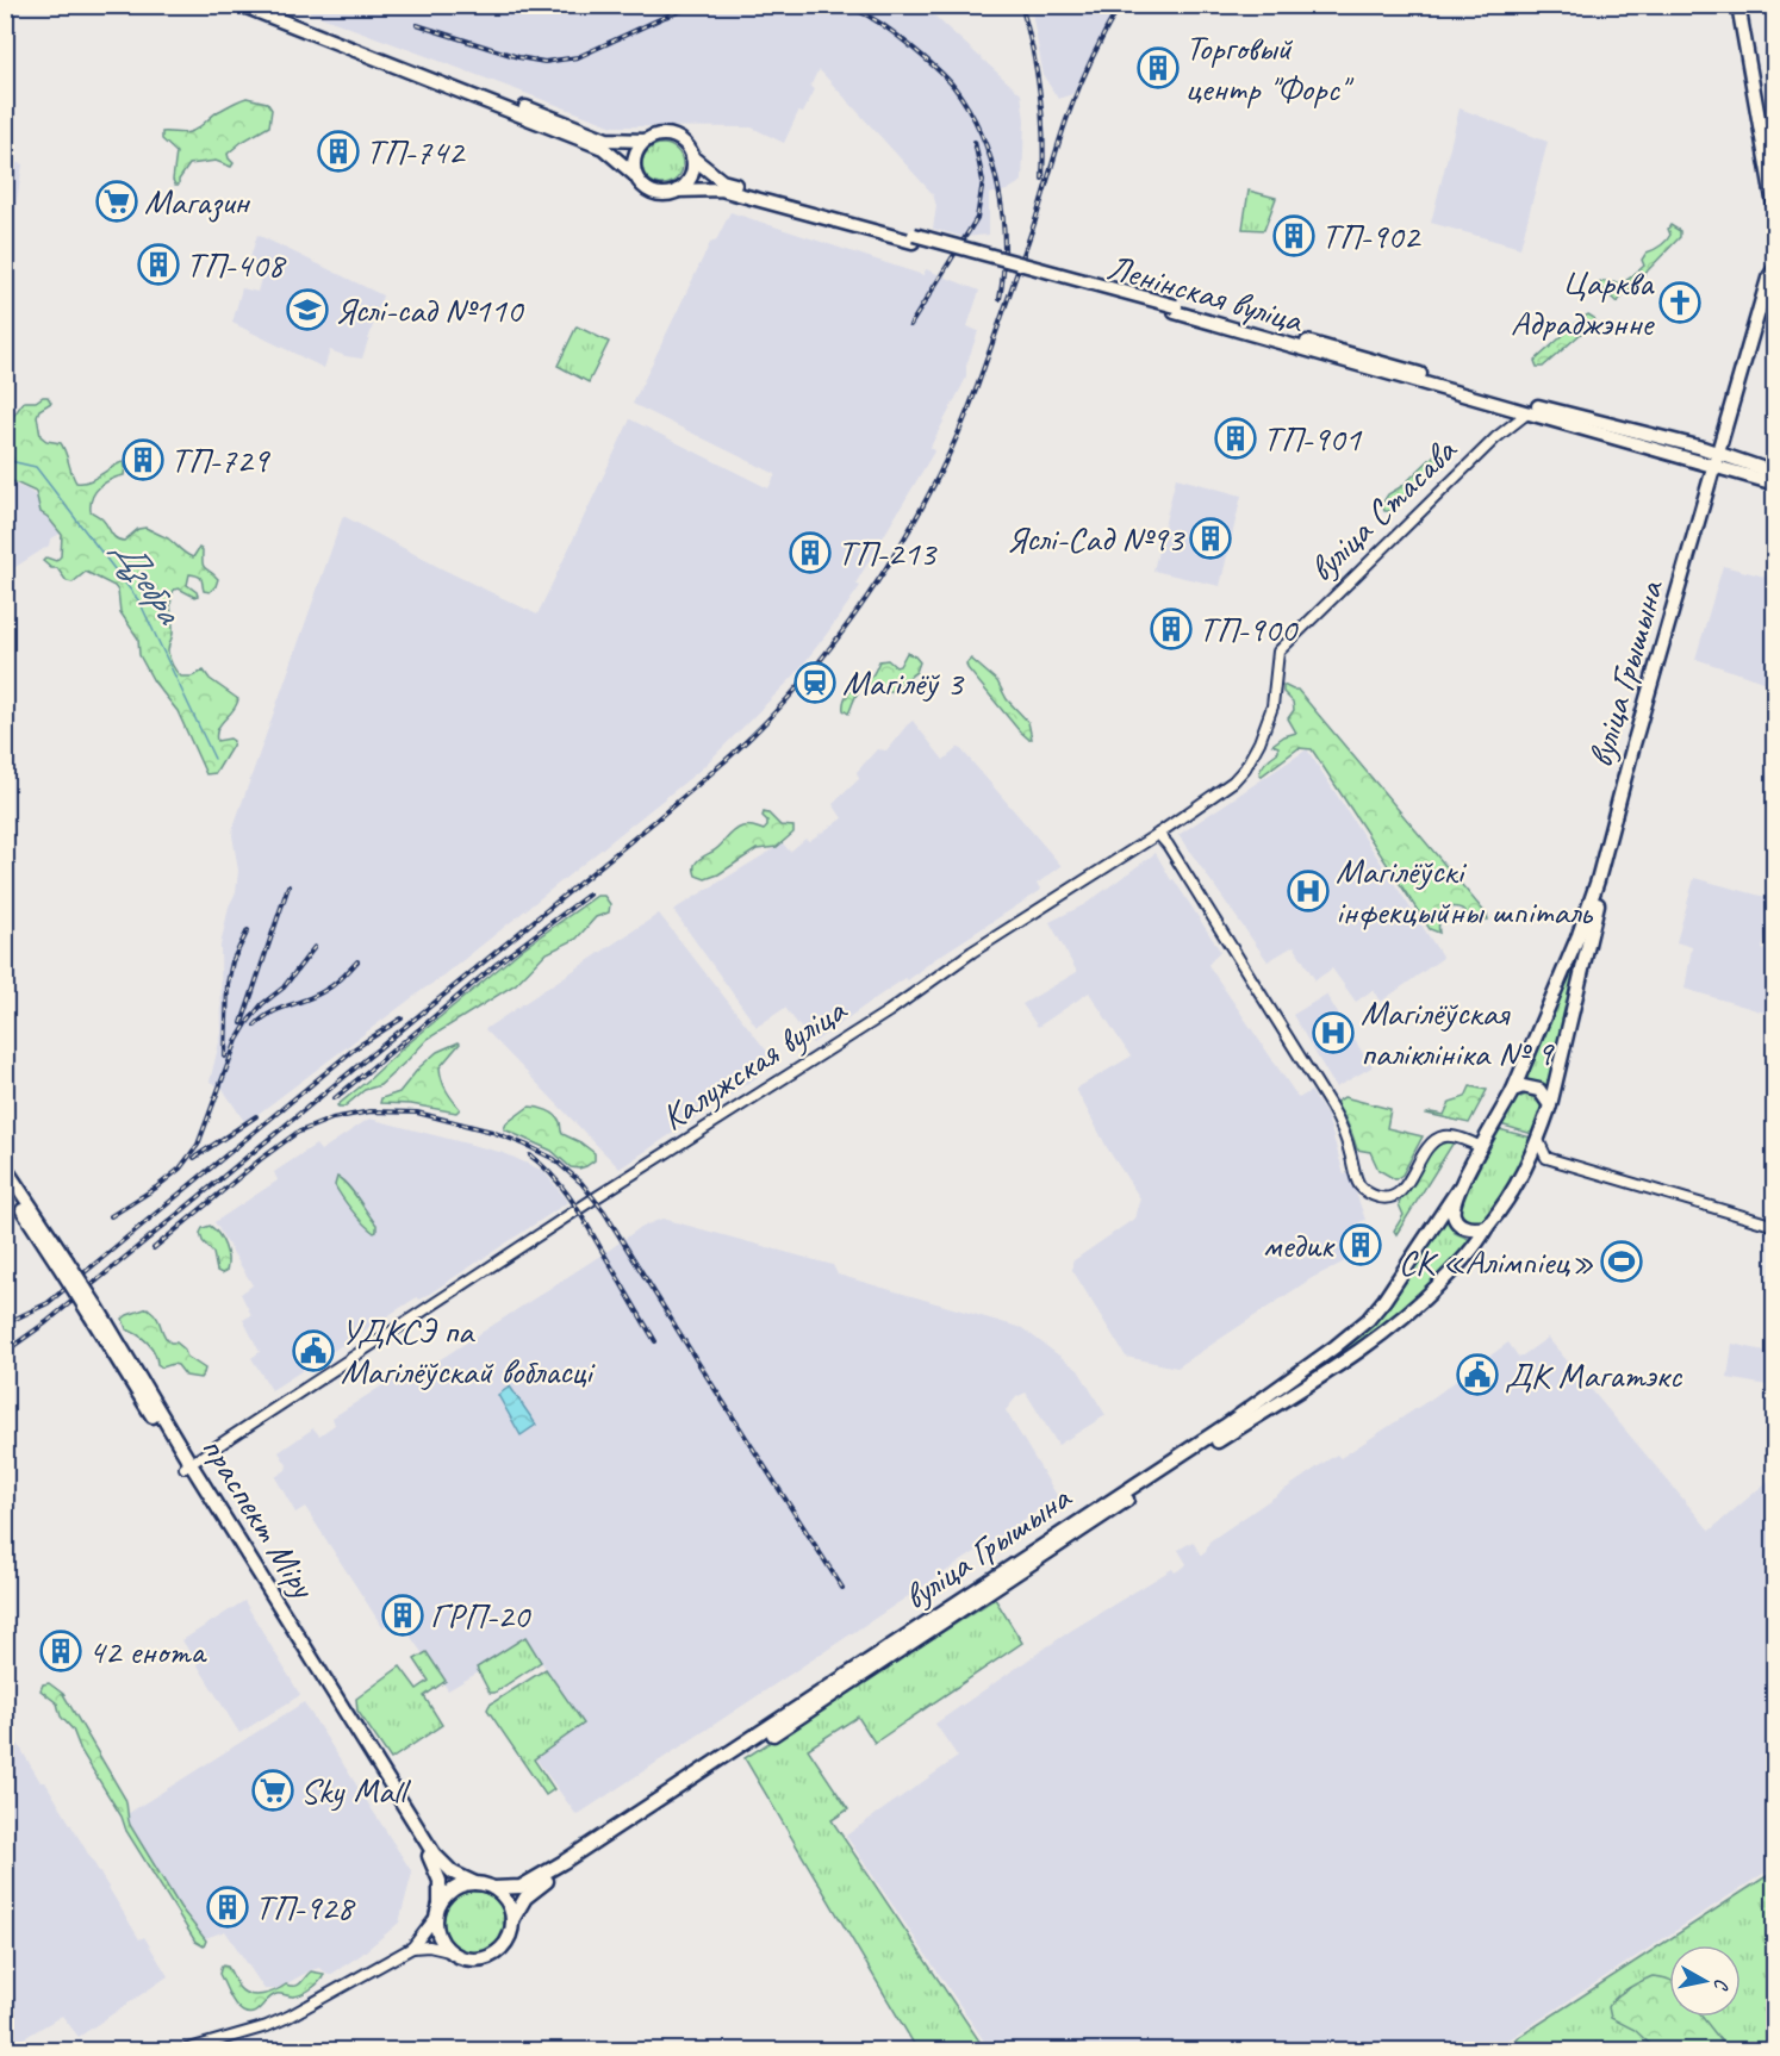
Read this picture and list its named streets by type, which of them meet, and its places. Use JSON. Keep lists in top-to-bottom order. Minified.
{"streets":{"main road":["Ленінская вуліца","вуліца Грышына","праспект Міру"],"street":["вуліца Стасава","Калужская вуліца"]},"crossings":[["Ленінская вуліца","вуліца Стасава"],["Ленінская вуліца","вуліца Грышына"],["вуліца Стасава","Калужская вуліца"],["вуліца Грышына","праспект Міру"],["Калужская вуліца","праспект Міру"]],"water":["Дзебра"],"places":{"building":["Торговый центр \"Форс\"","ТП-742","ТП-902","ТП-408","ТП-901","ТП-729","Яслі-Сад №93","ТП-213","ТП-900","медик","ГРП-20","42 енота","ТП-928"],"supermarket":["Магазин","Sky Mall"],"church":["Царква Адраджэнне"],"school or university":["Яслі-сад №110"],"station":["Магілёў 3"],"hospital":["Магілёўскі інфекцыйны шпіталь","Магілёўская паліклініка № 9"],"sports":["СК «Алімпіец»"],"public building":["УДКСЭ па Магілёўскай вобласці","ДК Магатэкс"]},"north":"right"}
